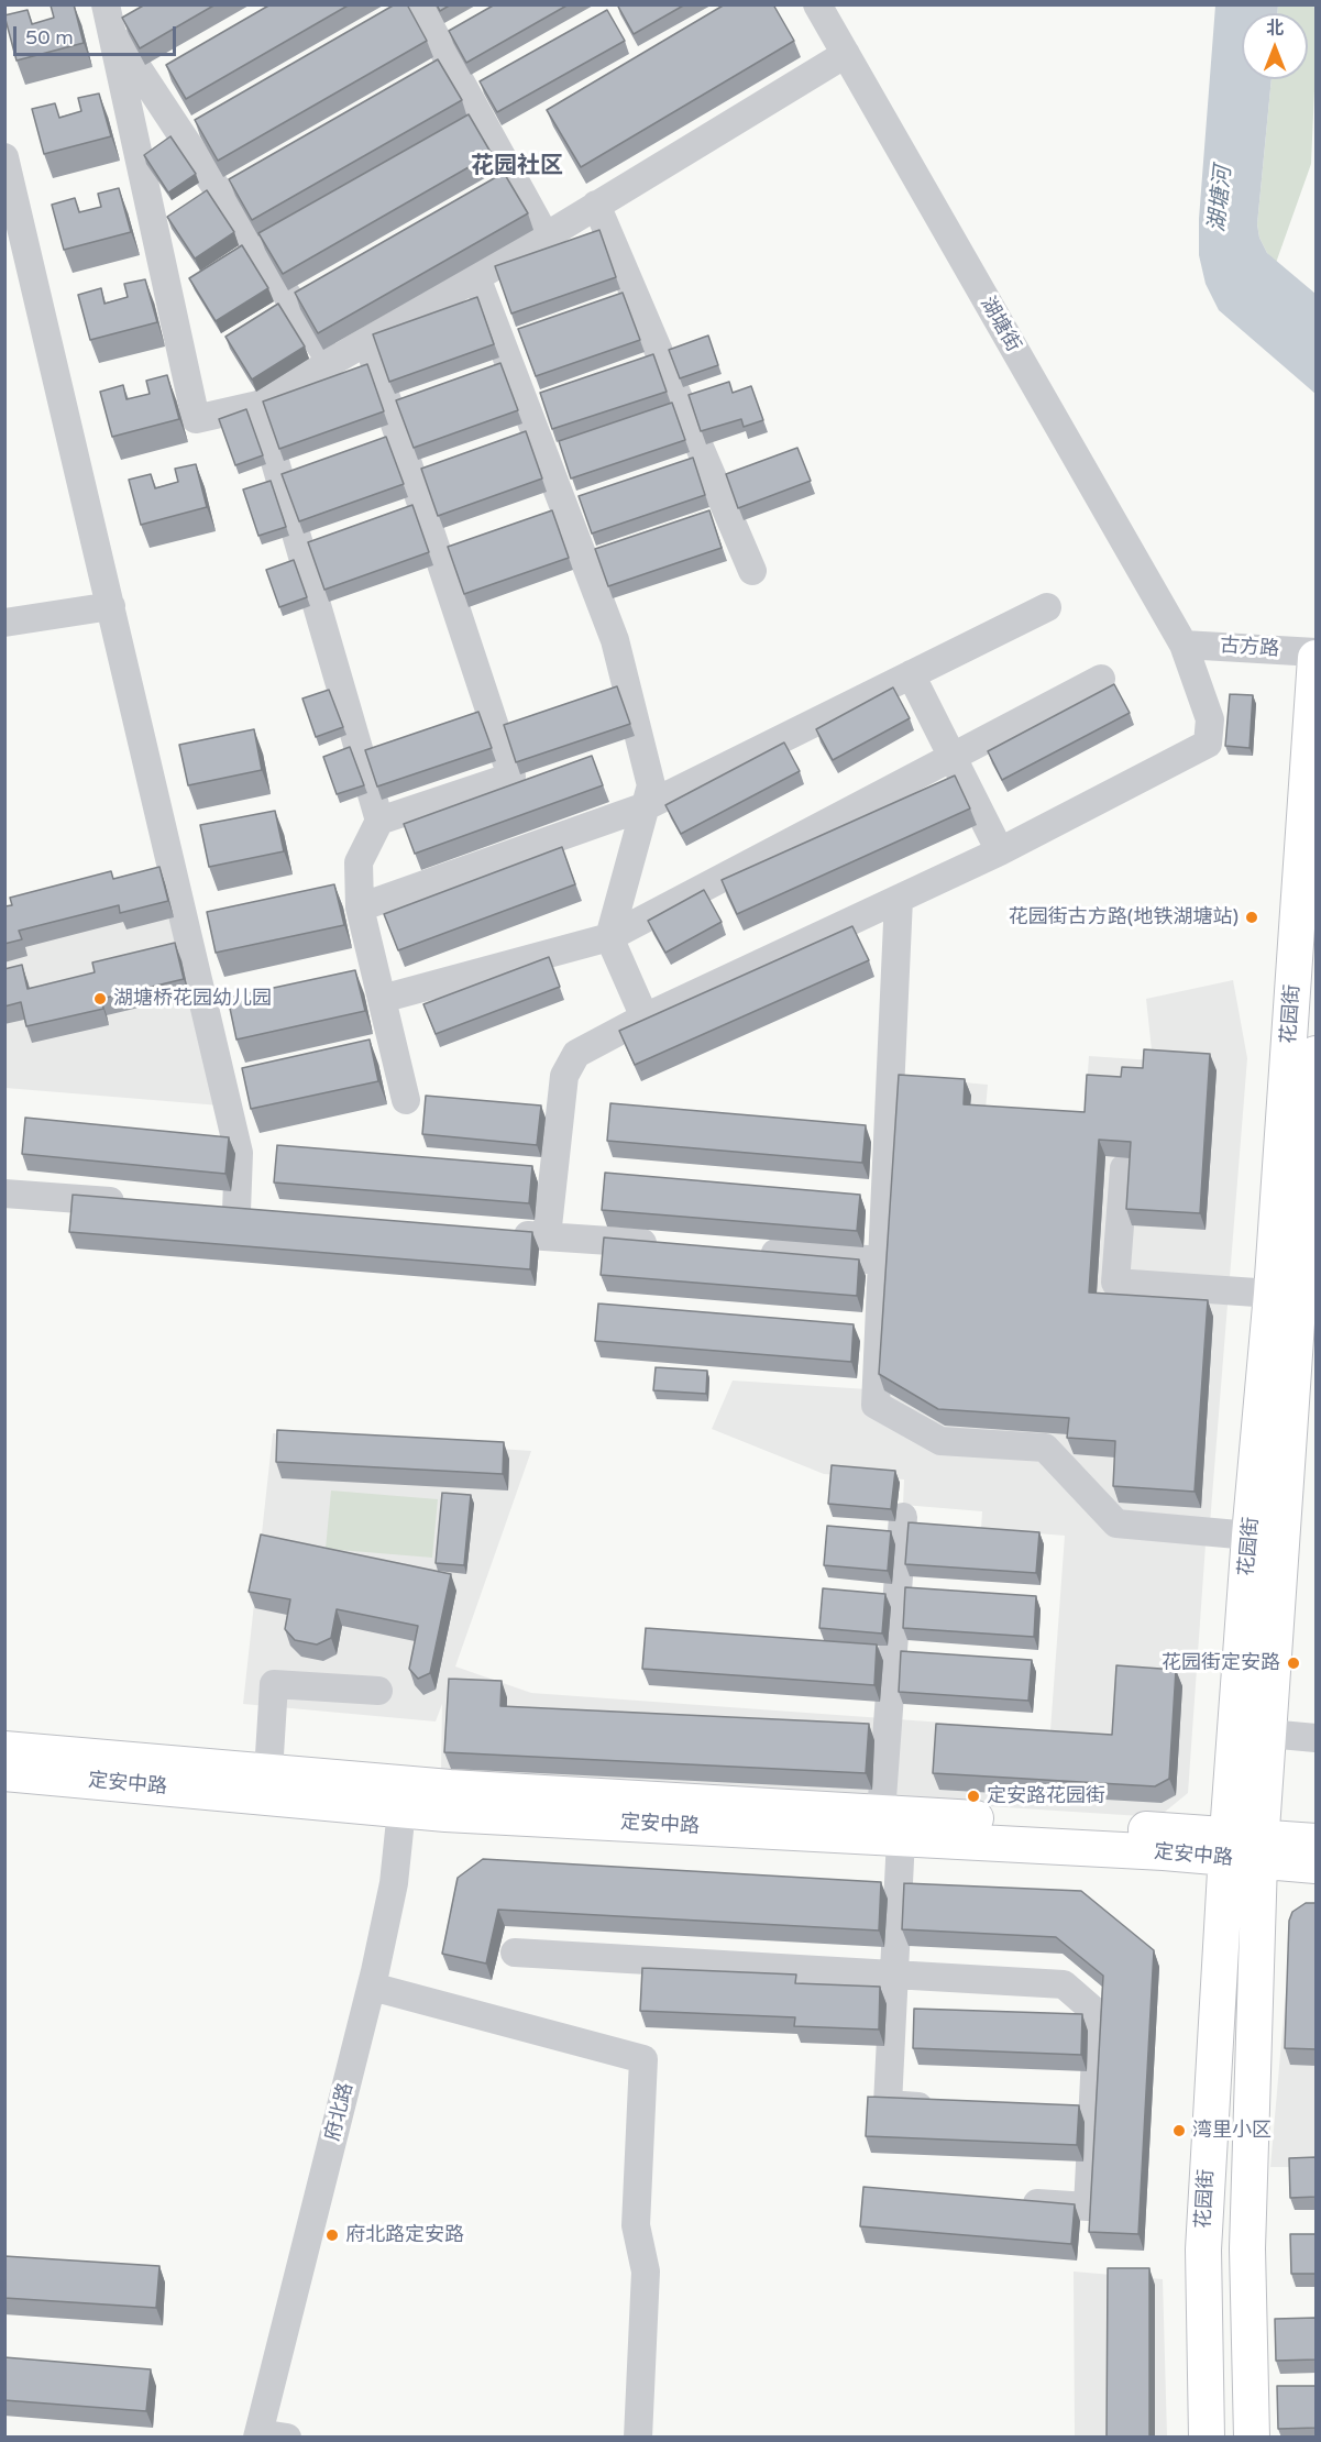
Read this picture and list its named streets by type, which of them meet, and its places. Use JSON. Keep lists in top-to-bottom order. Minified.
{"streets":{"main road":["花园街","定安中路"],"street":["湖塘街","古方路","府北路"]},"crossings":[["湖塘街","古方路"],["花园街","定安中路"],["定安中路","府北路"]],"districts":["花园社区"],"water":["湖塘河"],"places":["花园街古方路(地铁湖塘站)","湖塘桥花园幼儿园","花园街定安路","定安路花园街","湾里小区","府北路定安路"],"scale_bar":"50 m","north":"top"}
